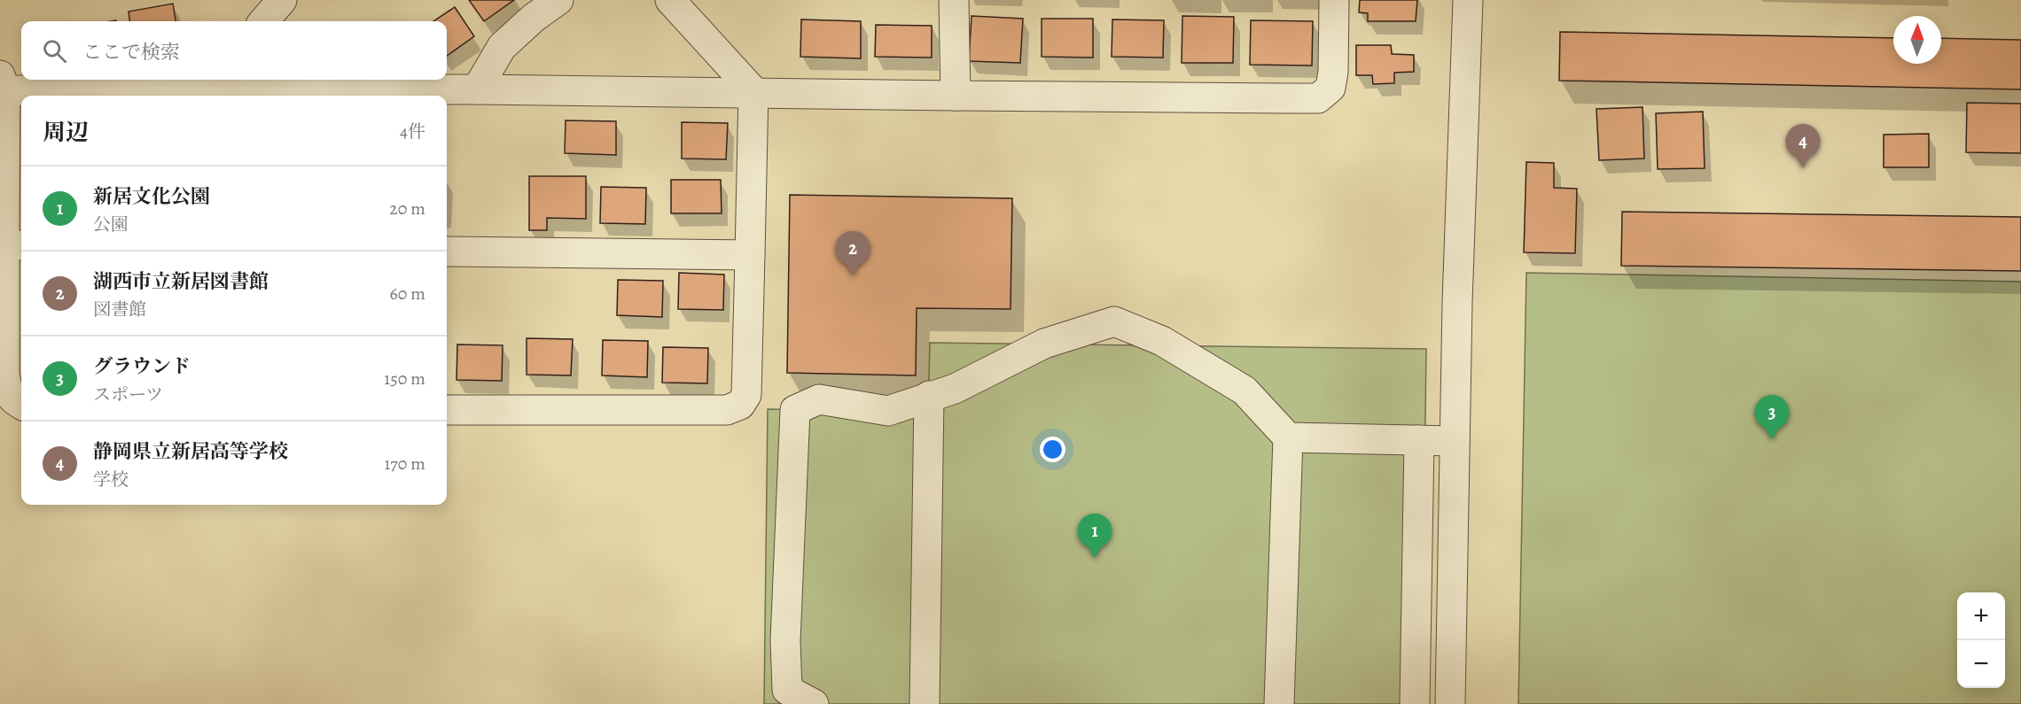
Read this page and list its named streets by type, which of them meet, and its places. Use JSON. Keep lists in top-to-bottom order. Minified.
{"north":"top","page":{"search":"ここで検索","heading":["周辺","4件"],"pins":["4","2","3","1"],"list":[{"mark":"1","name":"新居文化公園","note":"公園","value":"20 m"},{"mark":"2","name":"湖西市立新居図書館","note":"図書館","value":"60 m"},{"mark":"3","name":"グラウンド","note":"スポーツ","value":"150 m"},{"mark":"4","name":"静岡県立新居高等学校","note":"学校","value":"170 m"}],"map_buttons":["+","−"]}}
